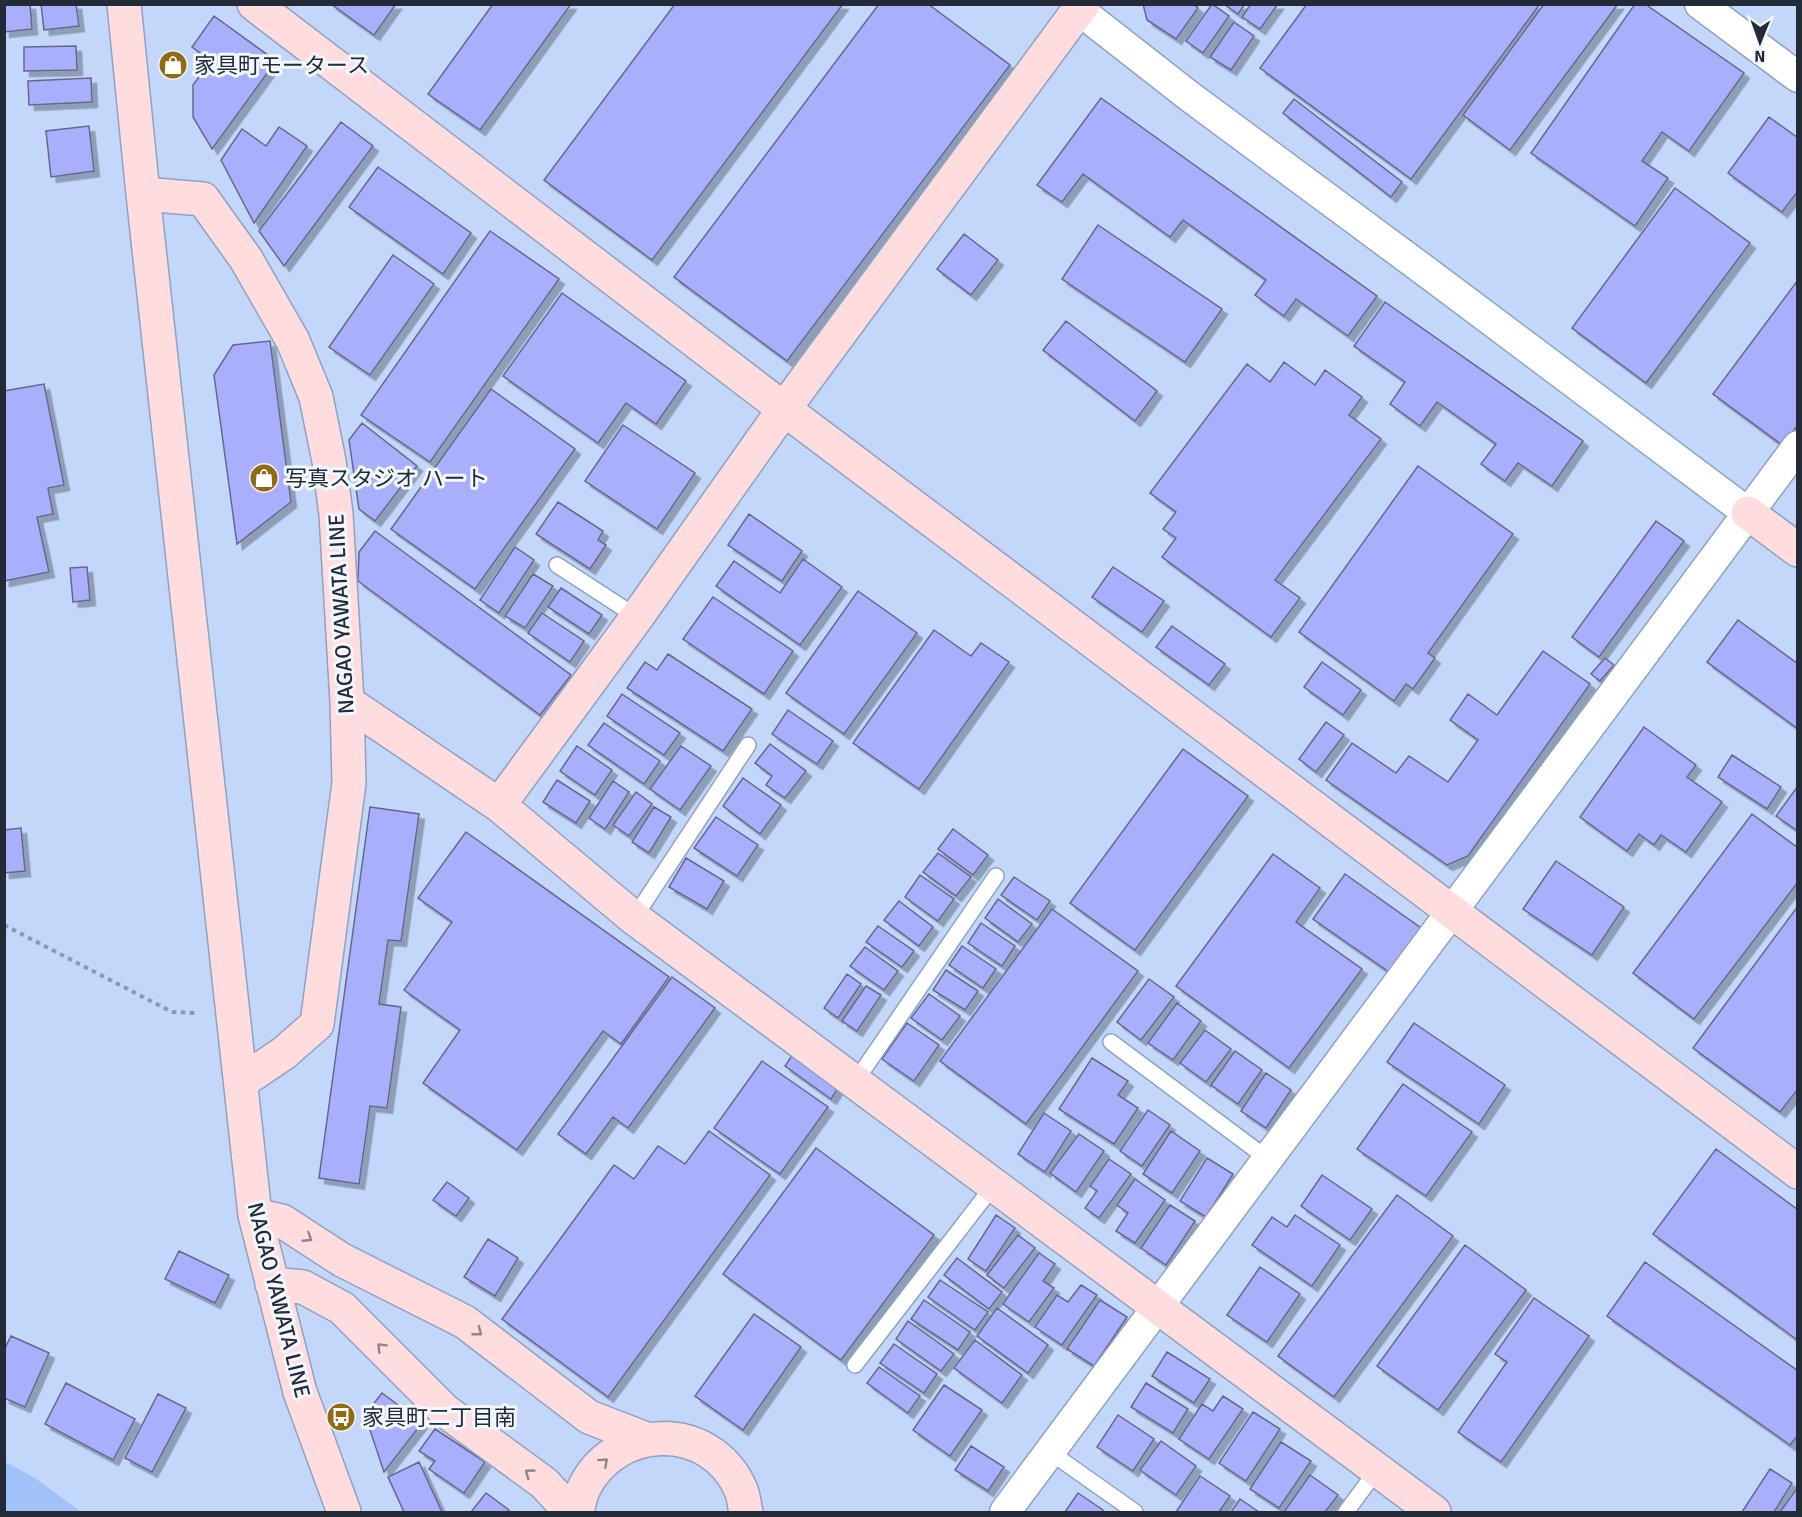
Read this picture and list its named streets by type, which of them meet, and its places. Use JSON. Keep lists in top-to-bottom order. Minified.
{"streets":{"street":["NAGAO YAWATA LINE"]},"places":{"shop":["家具町モータース","写真スタジオ ハート"],"bus stop":["家具町二丁目南"]},"north":"bottom"}
